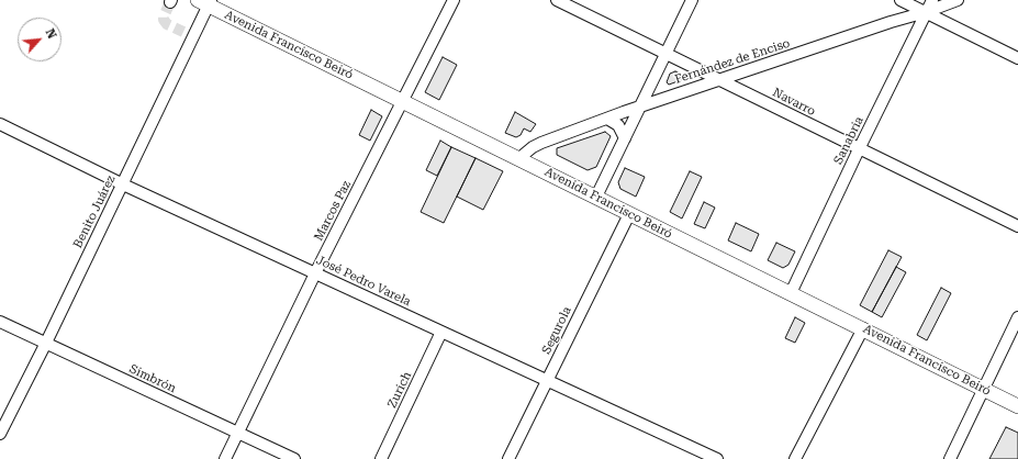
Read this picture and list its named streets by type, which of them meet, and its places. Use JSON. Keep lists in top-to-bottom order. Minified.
{"streets":{"main road":["Avenida Francisco Beiró"],"street":["Fernández de Enciso","Navarro","Sanabria","Marcos Paz","Benito Juárez","José Pedro Varela","Segurola","Simbrón","Zurich"]},"crossings":[["Avenida Francisco Beiró","Fernández de Enciso"],["Avenida Francisco Beiró","Sanabria"],["Avenida Francisco Beiró","Marcos Paz"],["Avenida Francisco Beiró","Benito Juárez"],["Avenida Francisco Beiró","Segurola"],["Fernández de Enciso","Navarro"],["Fernández de Enciso","Sanabria"],["Navarro","Sanabria"],["Marcos Paz","José Pedro Varela"],["Marcos Paz","Simbrón"],["Benito Juárez","José Pedro Varela"],["Benito Juárez","Simbrón"],["José Pedro Varela","Segurola"],["José Pedro Varela","Zurich"]],"north":"top right"}
